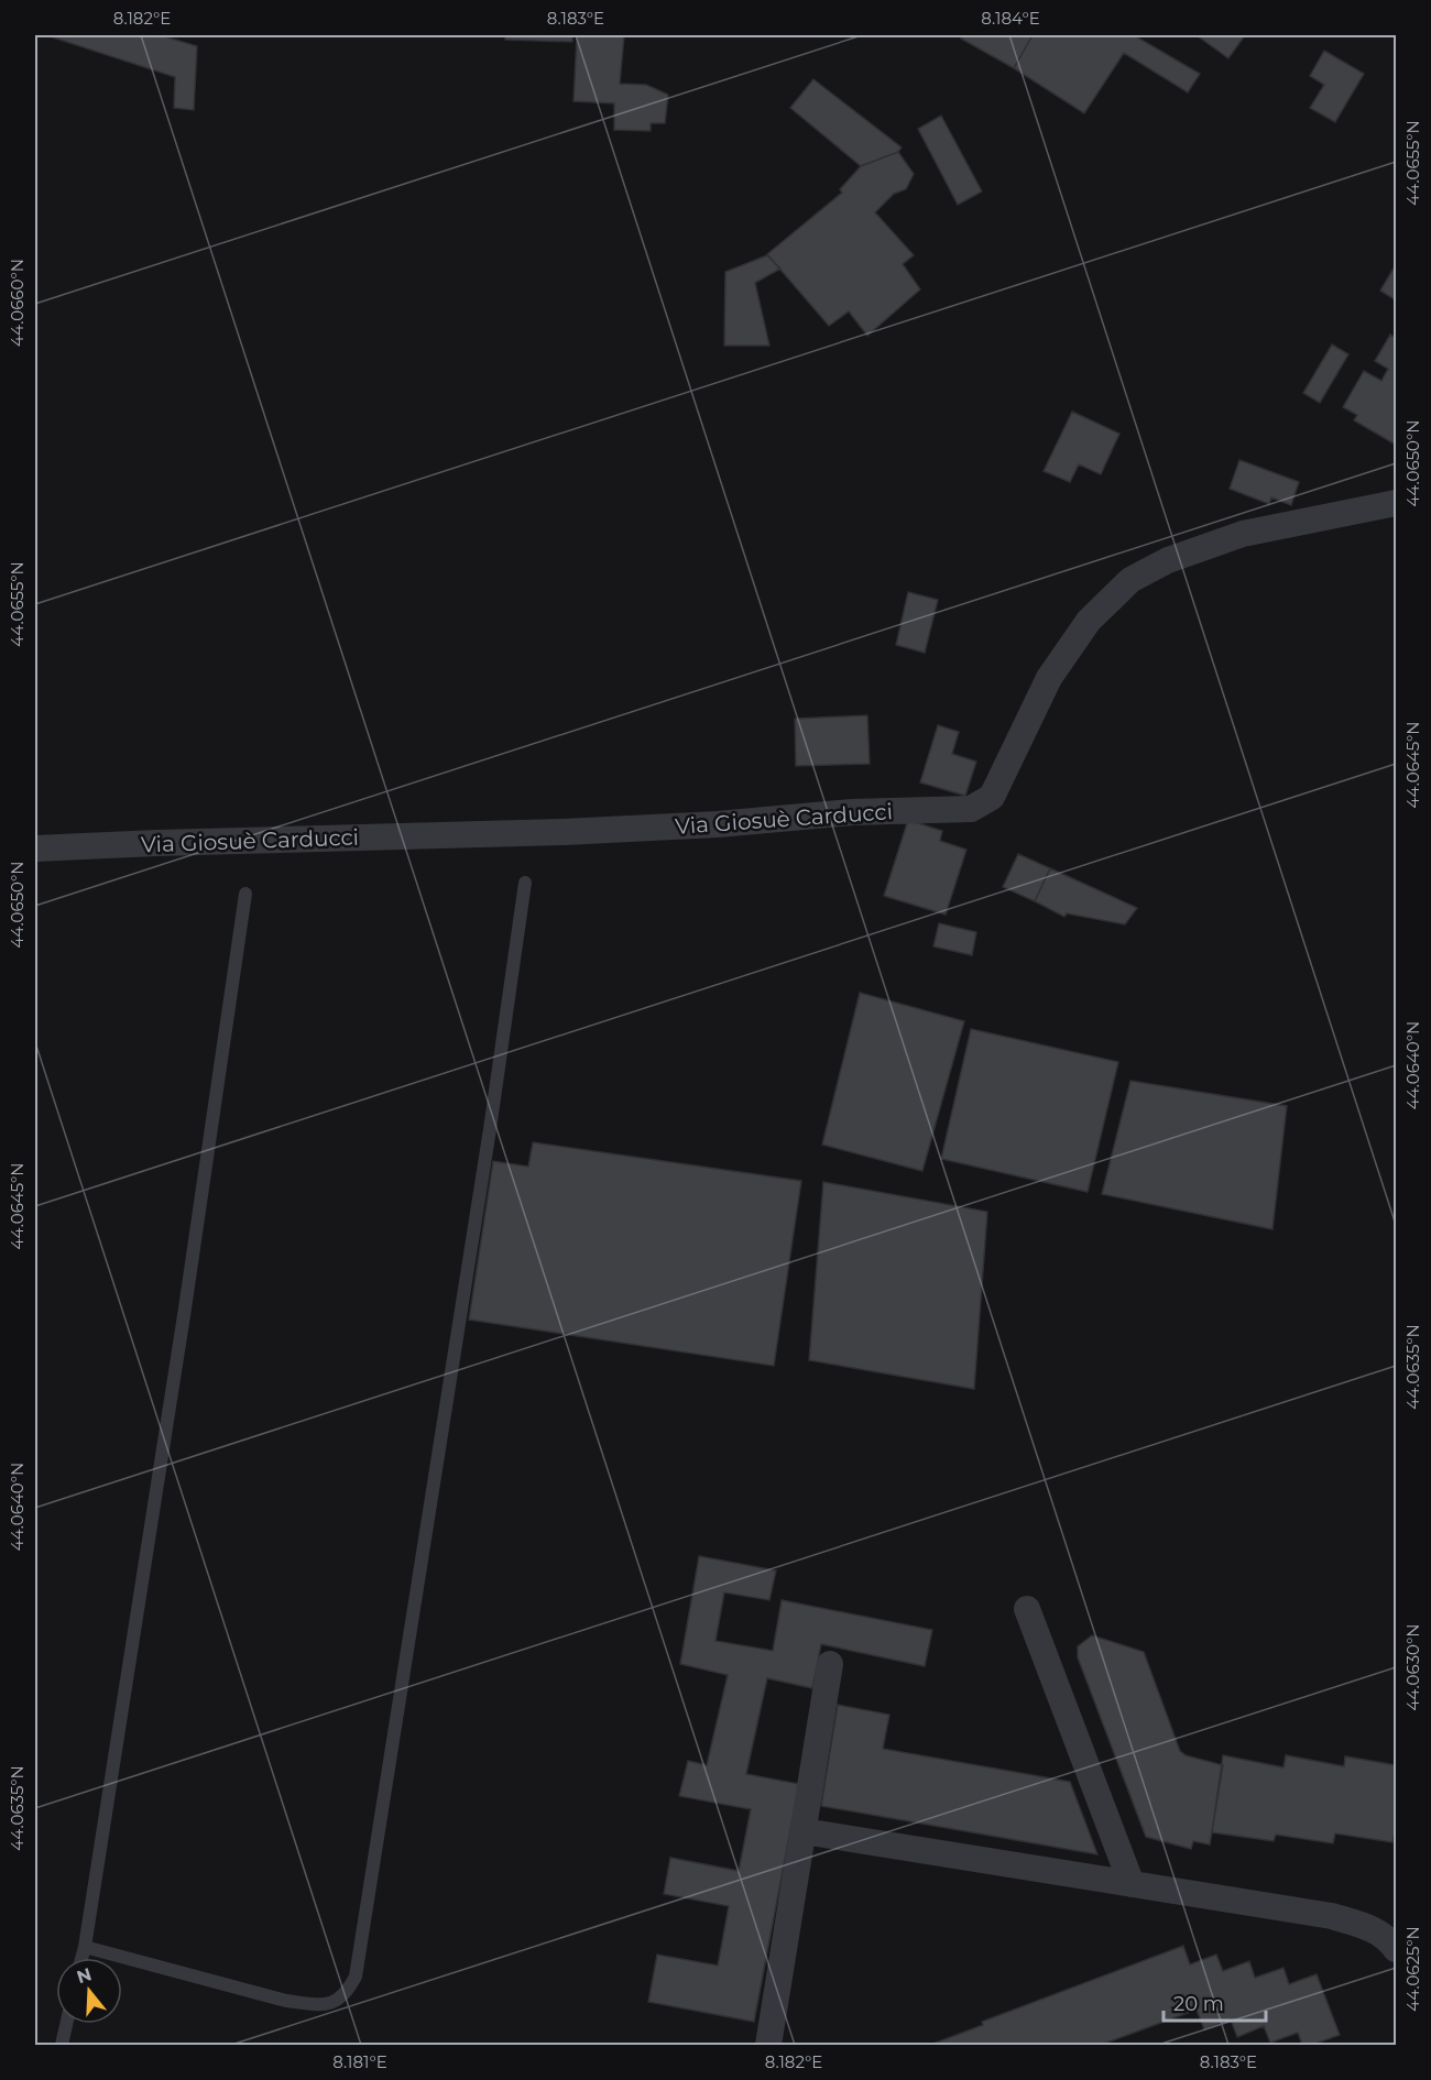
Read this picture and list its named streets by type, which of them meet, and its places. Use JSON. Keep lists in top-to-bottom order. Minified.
{"streets":{"street":["Via Giosuè Carducci"]},"scale_bar":"20 m","north":"top","coordinates":["8.182°E","8.183°E","8.184°E","44.0655°N","44.0660°N","44.0650°N","44.0645°N","44.0640°N","44.0635°N","44.0630°N","44.0625°N","8.181°E"]}
